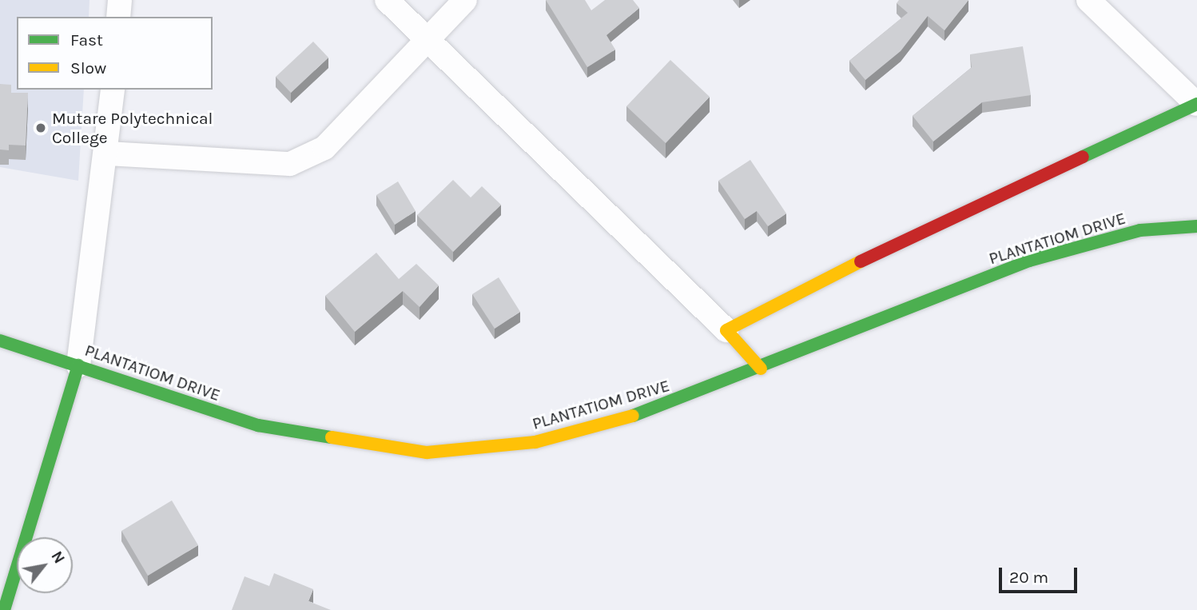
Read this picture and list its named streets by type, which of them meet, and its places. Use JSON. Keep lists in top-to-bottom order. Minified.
{"streets":{"street":["PLANTATIOM DRIVE"]},"places":["Mutare Polytechnical College"],"legend":["Fast","Slow"],"scale_bar":"20 m","north":"top right"}
